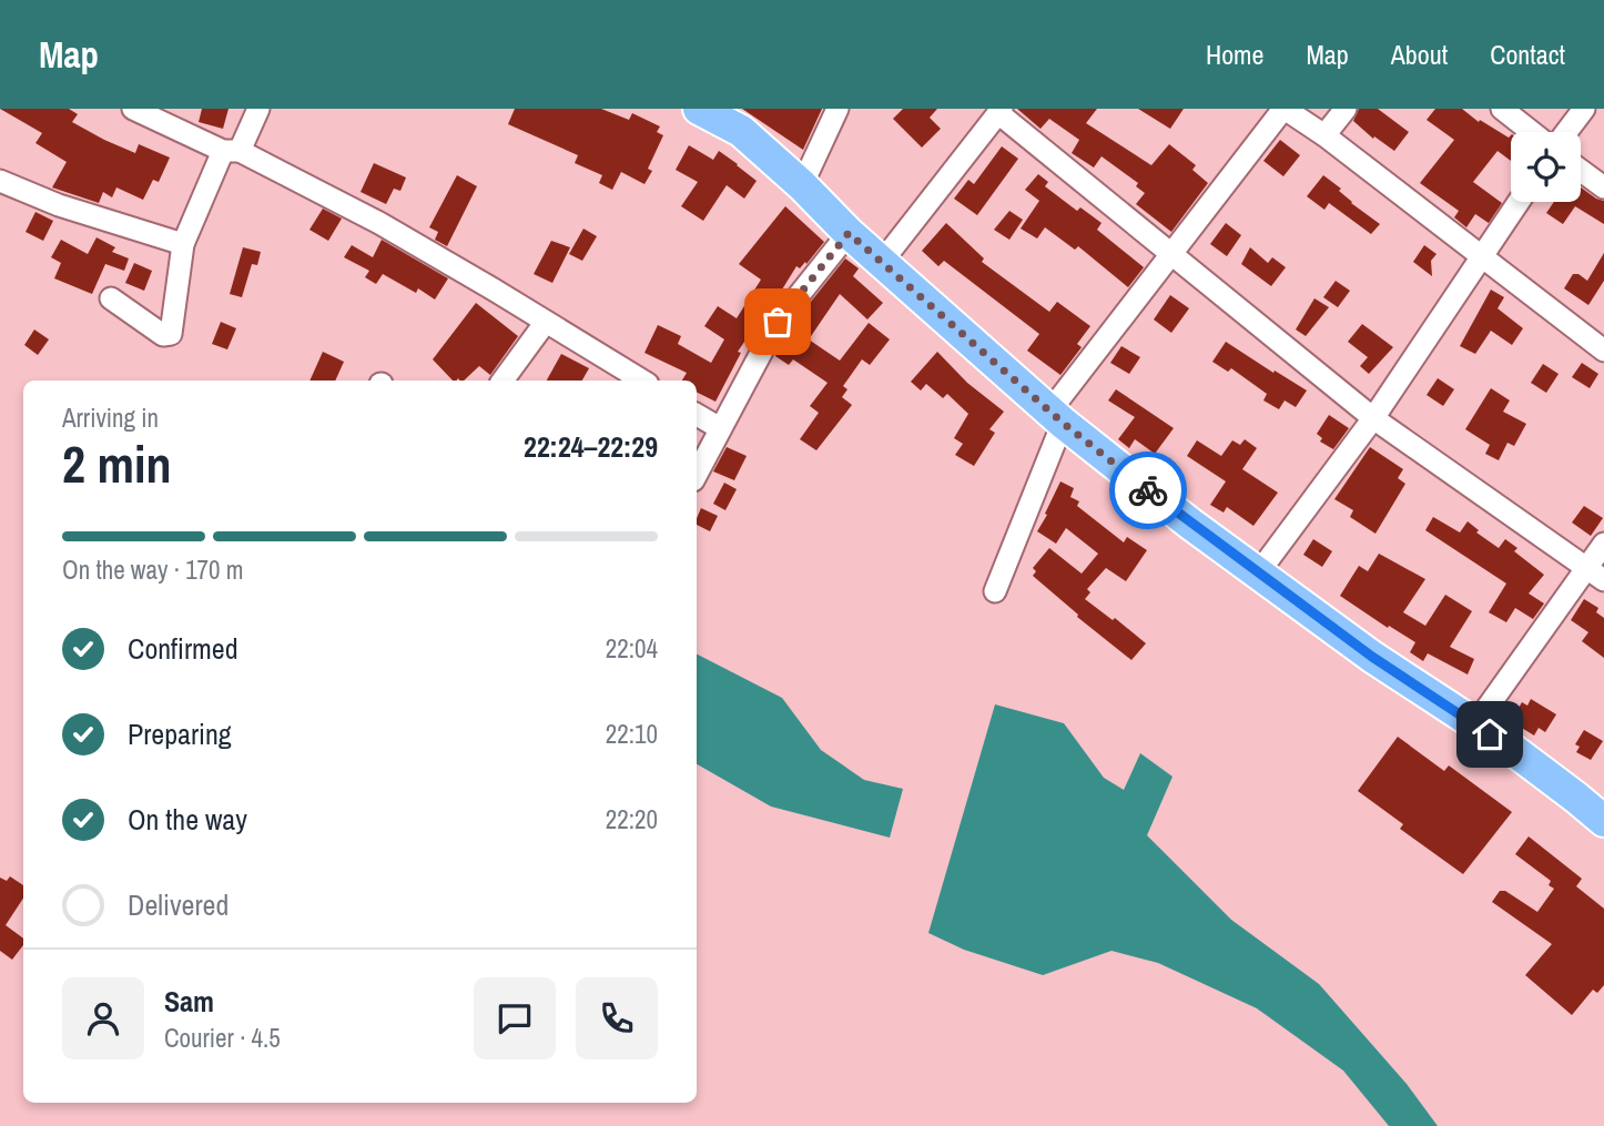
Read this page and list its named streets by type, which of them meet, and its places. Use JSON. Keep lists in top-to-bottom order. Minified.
{"page":{"header":"Map","nav":["Home","Map","About","Contact"],"heading":["2 min","Arriving in","22:24–22:29"],"panel":["Sam","Courier · 4.5"],"bar":"On the way · 170 m","list":[["Confirmed","22:04"],["Preparing","22:10"],["On the way","22:20"],"Delivered"]}}
